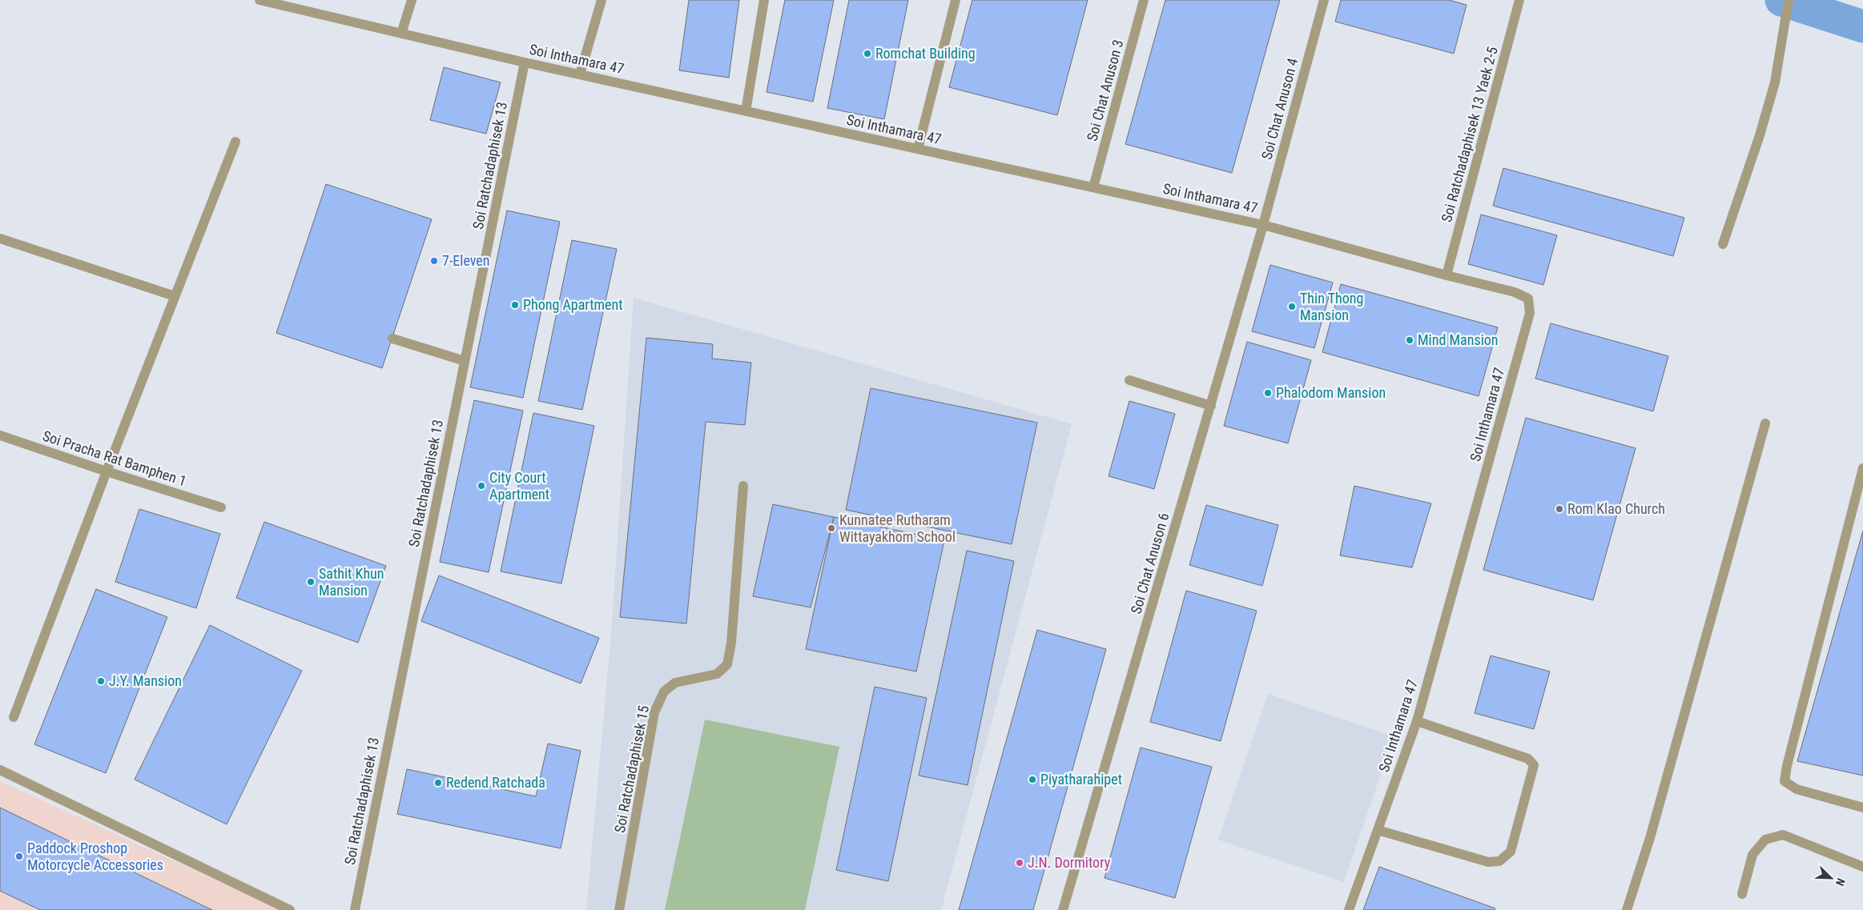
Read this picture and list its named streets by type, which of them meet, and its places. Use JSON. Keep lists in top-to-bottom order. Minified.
{"streets":{"street":["Soi Inthamara 47","Soi Chat Anuson 3","Soi Chat Anuson 4","Soi Ratchadaphisek 13 Yaek 2-5","Soi Ratchadaphisek 13","Soi Pracha Rat Bamphen 1","Soi Chat Anuson 6","Soi Ratchadaphisek 15"]},"crossings":[["Soi Inthamara 47","Soi Chat Anuson 3"],["Soi Inthamara 47","Soi Chat Anuson 4"],["Soi Inthamara 47","Soi Ratchadaphisek 13 Yaek 2-5"],["Soi Inthamara 47","Soi Ratchadaphisek 13"],["Soi Inthamara 47","Soi Chat Anuson 6"],["Soi Chat Anuson 4","Soi Chat Anuson 6"]],"places":["Romchat Building","7-Eleven","Phong Apartment","Thin Thong Mansion","Mind Mansion","Phalodom Mansion","City Court Apartment","Rom Klao Church","Kunnatee Rutharam Wittayakhom School","Sathit Khun Mansion","J.Y. Mansion","Piyatharahipet","Redend Ratchada","Paddock Proshop Motorcycle Accessories","J.N. Dormitory"],"north":"bottom right"}
